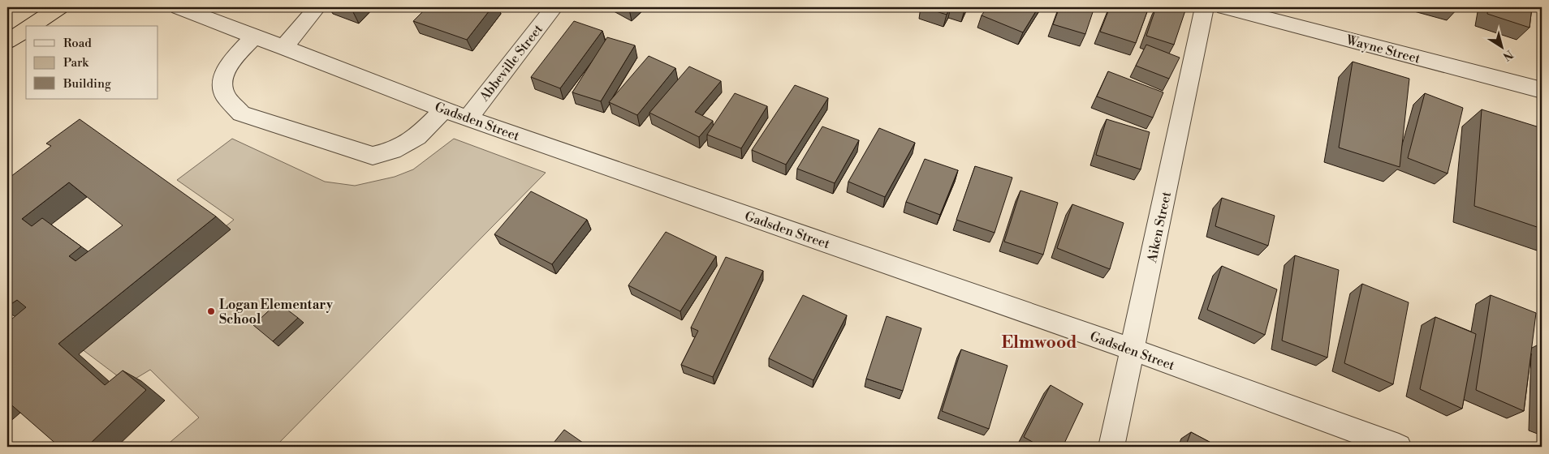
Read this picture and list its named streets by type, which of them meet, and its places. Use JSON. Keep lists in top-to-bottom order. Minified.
{"streets":{"street":["Wayne Street","Abbeville Street","Gadsden Street","Aiken Street"]},"crossings":[["Abbeville Street","Gadsden Street"],["Gadsden Street","Aiken Street"]],"districts":["Elmwood"],"places":["Logan Elementary School"],"legend":["Road","Park","Building"],"north":"bottom right"}
